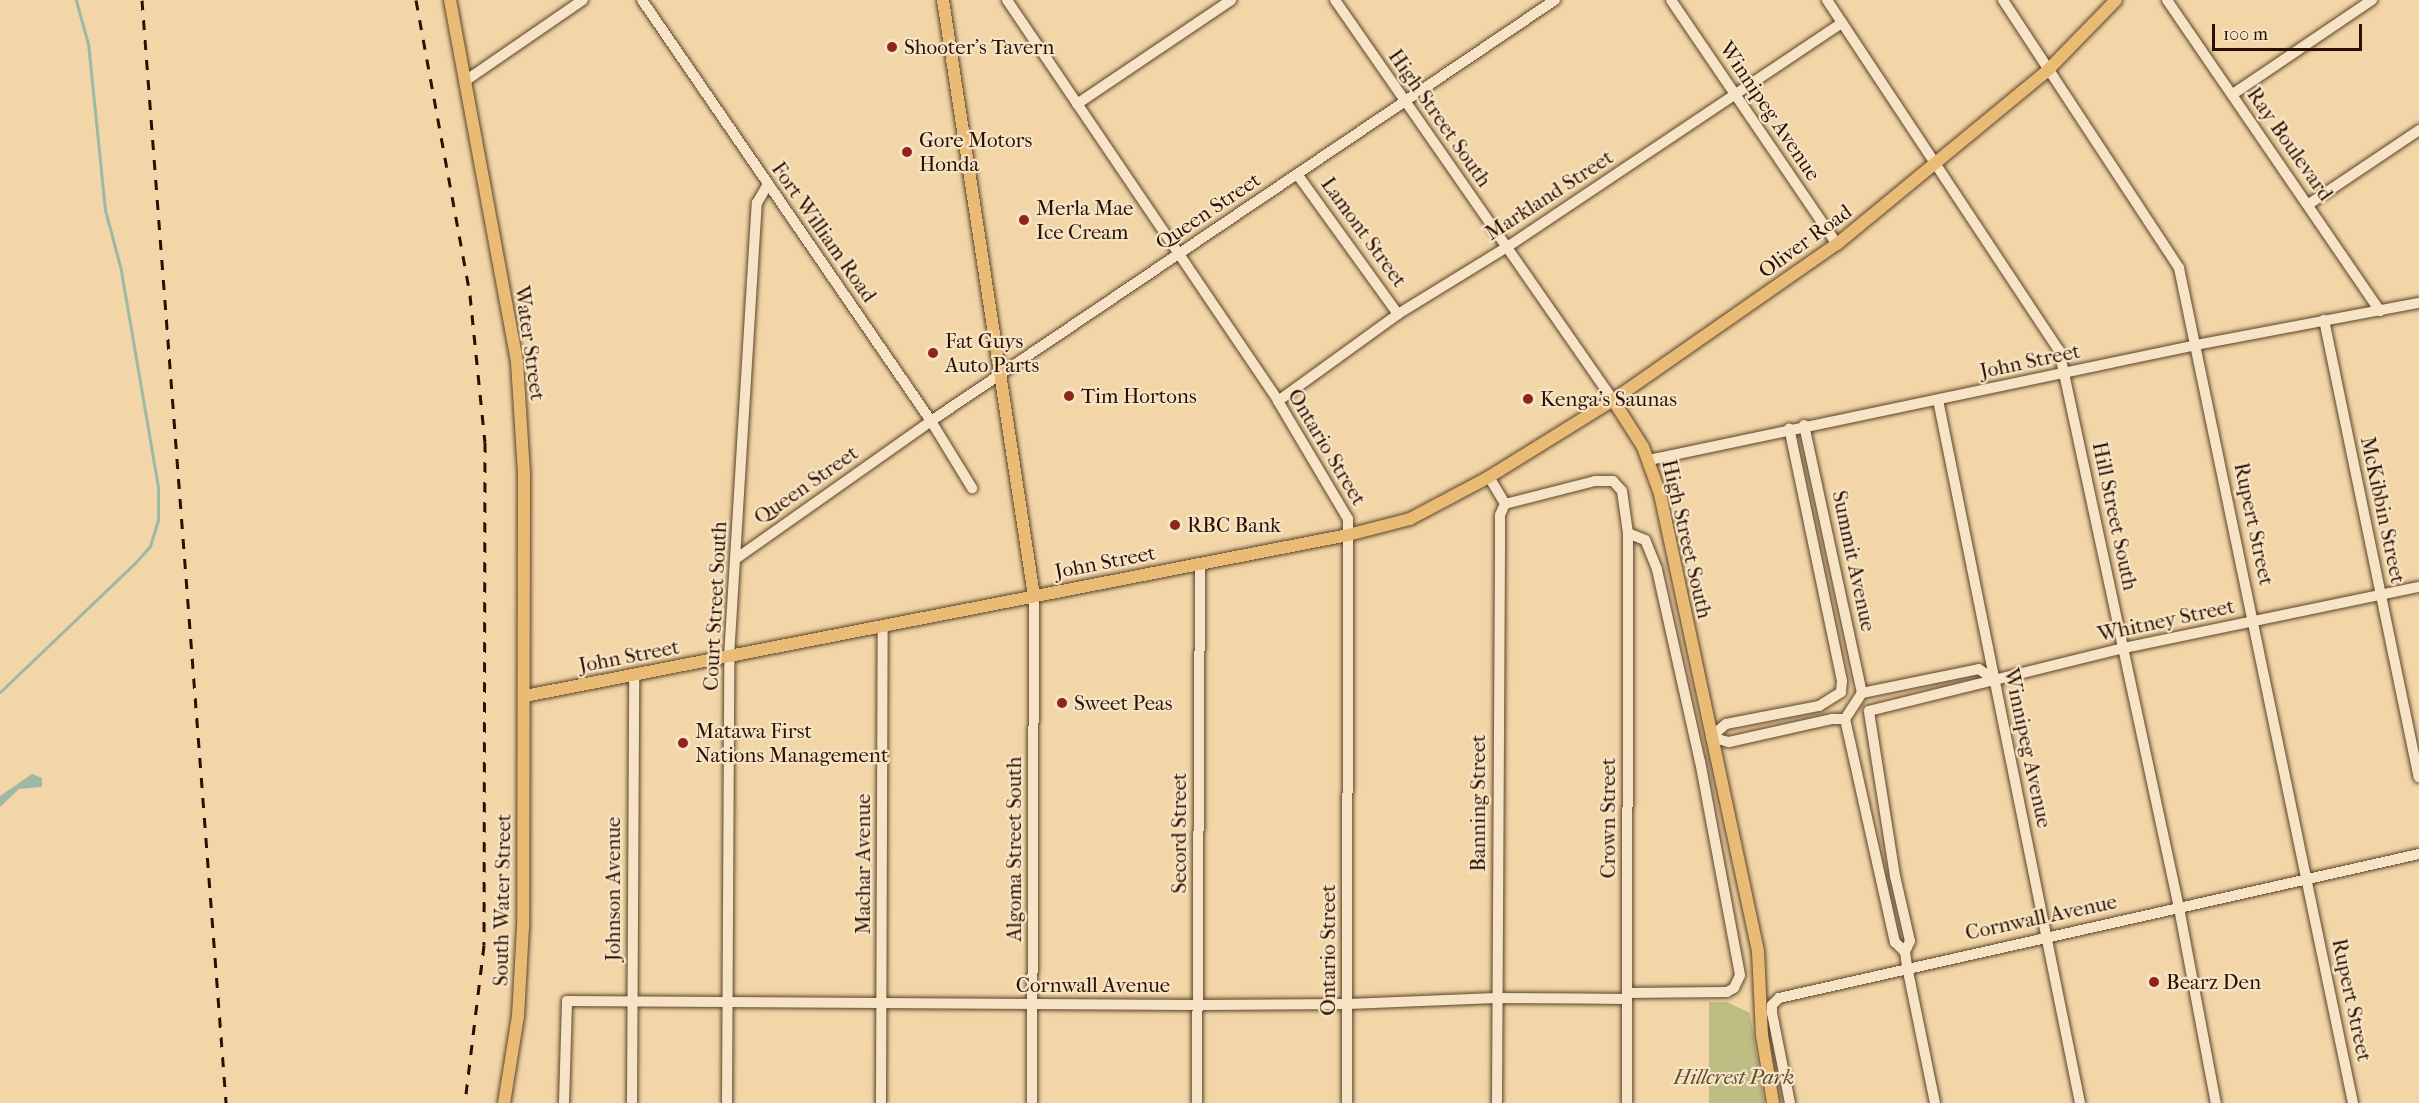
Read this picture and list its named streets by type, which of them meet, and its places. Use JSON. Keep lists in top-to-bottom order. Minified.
{"streets":{"main road":["High Street South","Oliver Road","Water Street","John Street","South Water Street"],"street":["Winnipeg Avenue","Ray Boulevard","Markland Street","Queen Street","Fort William Road","Lamont Street","Ontario Street","McKibbin Street","Hill Street South","Rupert Street","Summit Avenue","Court Street South","Whitney Street","Banning Street","Crown Street","Secord Street","Algoma Street South","Machar Avenue","Johnson Avenue","Cornwall Avenue"]},"crossings":[["Winnipeg Avenue","Markland Street"],["Winnipeg Avenue","Oliver Road"],["Winnipeg Avenue","John Street"],["Winnipeg Avenue","Whitney Street"],["Winnipeg Avenue","Cornwall Avenue"],["High Street South","Markland Street"],["High Street South","Queen Street"],["High Street South","Oliver Road"],["High Street South","John Street"],["High Street South","Summit Avenue"],["Ray Boulevard","John Street"],["Markland Street","Lamont Street"],["Markland Street","Ontario Street"],["Markland Street","Hill Street South"],["Queen Street","Fort William Road"],["Queen Street","Lamont Street"],["Queen Street","Ontario Street"],["Queen Street","Court Street South"],["Fort William Road","Court Street South"],["Oliver Road","John Street"],["Oliver Road","Hill Street South"],["Oliver Road","Rupert Street"],["Water Street","John Street"],["Water Street","South Water Street"],["John Street","Ontario Street"],["John Street","McKibbin Street"],["John Street","Hill Street South"],["John Street","Rupert Street"],["John Street","Summit Avenue"],["John Street","Court Street South"],["John Street","Secord Street"],["John Street","Algoma Street South"],["John Street","Machar Avenue"],["John Street","Johnson Avenue"],["John Street","South Water Street"],["Ontario Street","Cornwall Avenue"],["McKibbin Street","Whitney Street"],["Hill Street South","Whitney Street"],["Hill Street South","Cornwall Avenue"],["Rupert Street","Whitney Street"],["Rupert Street","Cornwall Avenue"],["Summit Avenue","Whitney Street"],["Court Street South","Cornwall Avenue"],["Banning Street","Cornwall Avenue"],["Crown Street","Cornwall Avenue"],["Secord Street","Cornwall Avenue"],["Algoma Street South","Cornwall Avenue"],["Machar Avenue","Cornwall Avenue"],["Johnson Avenue","Cornwall Avenue"]],"parks":["Hillcrest Park"],"places":["Shooter's Tavern","Gore Motors Honda","Merla Mae Ice Cream","Fat Guys Auto Parts","Tim Hortons","Kenga's Saunas","RBC Bank","Sweet Peas","Matawa First Nations Management","Bearz Den"],"scale_bar":"100 m"}
